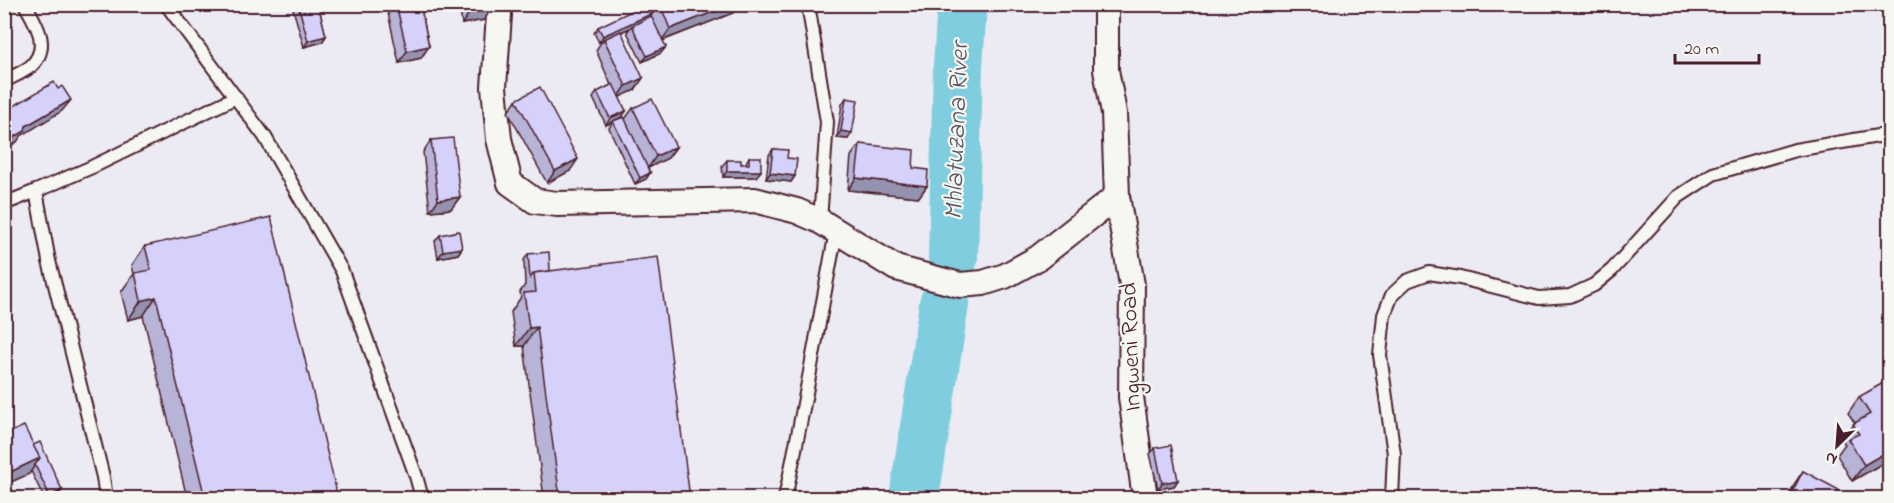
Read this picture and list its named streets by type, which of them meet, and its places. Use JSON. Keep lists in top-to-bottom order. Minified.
{"streets":{"street":["Ingweni Road"]},"water":["Mhlatuzana River"],"scale_bar":"20 m","north":"bottom left"}
